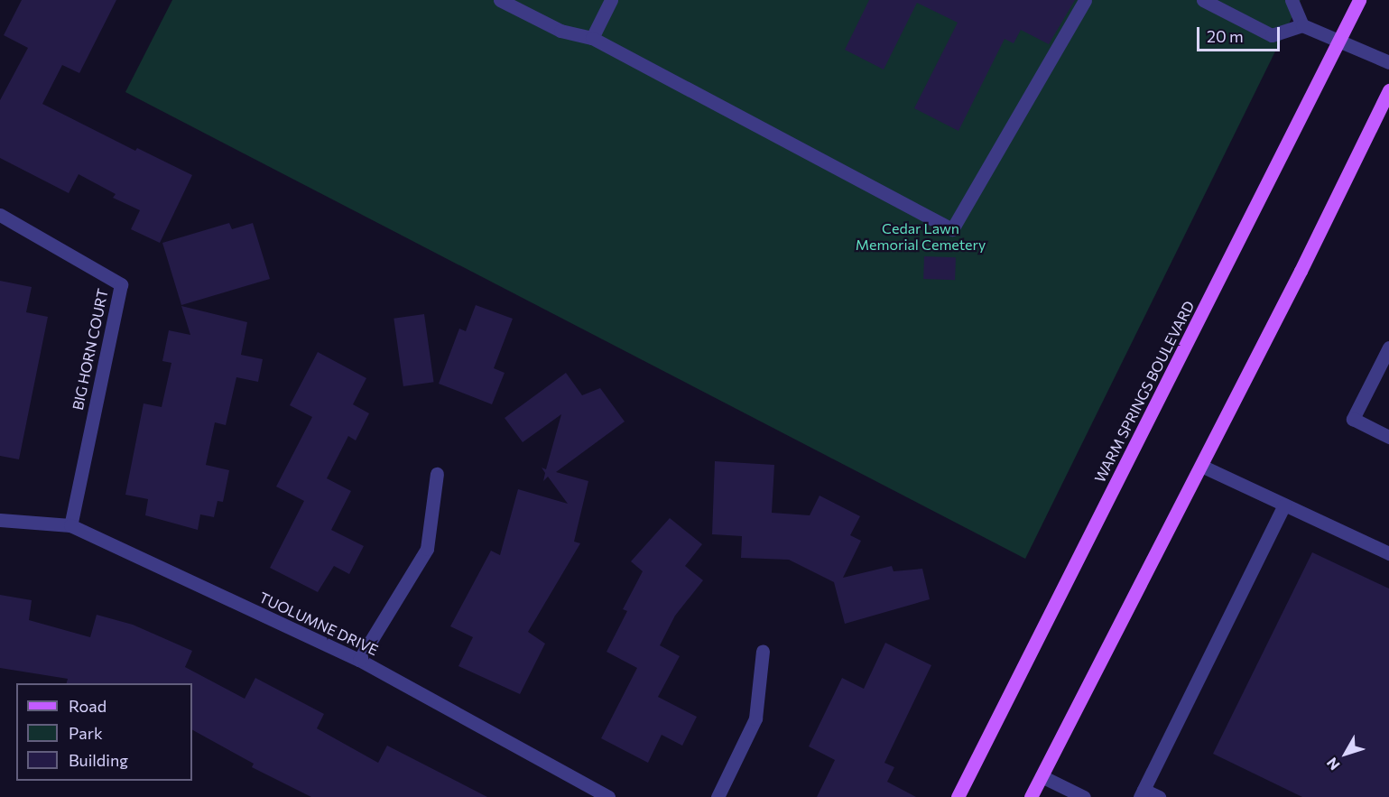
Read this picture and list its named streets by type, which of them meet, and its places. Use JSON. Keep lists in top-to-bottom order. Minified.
{"streets":{"main road":["WARM SPRINGS BOULEVARD"],"street":["BIG HORN COURT","TUOLUMNE DRIVE"]},"crossings":[["BIG HORN COURT","TUOLUMNE DRIVE"]],"parks":["Cedar Lawn Memorial Cemetery"],"legend":["Road","Park","Building"],"scale_bar":"20 m","north":"bottom left"}
